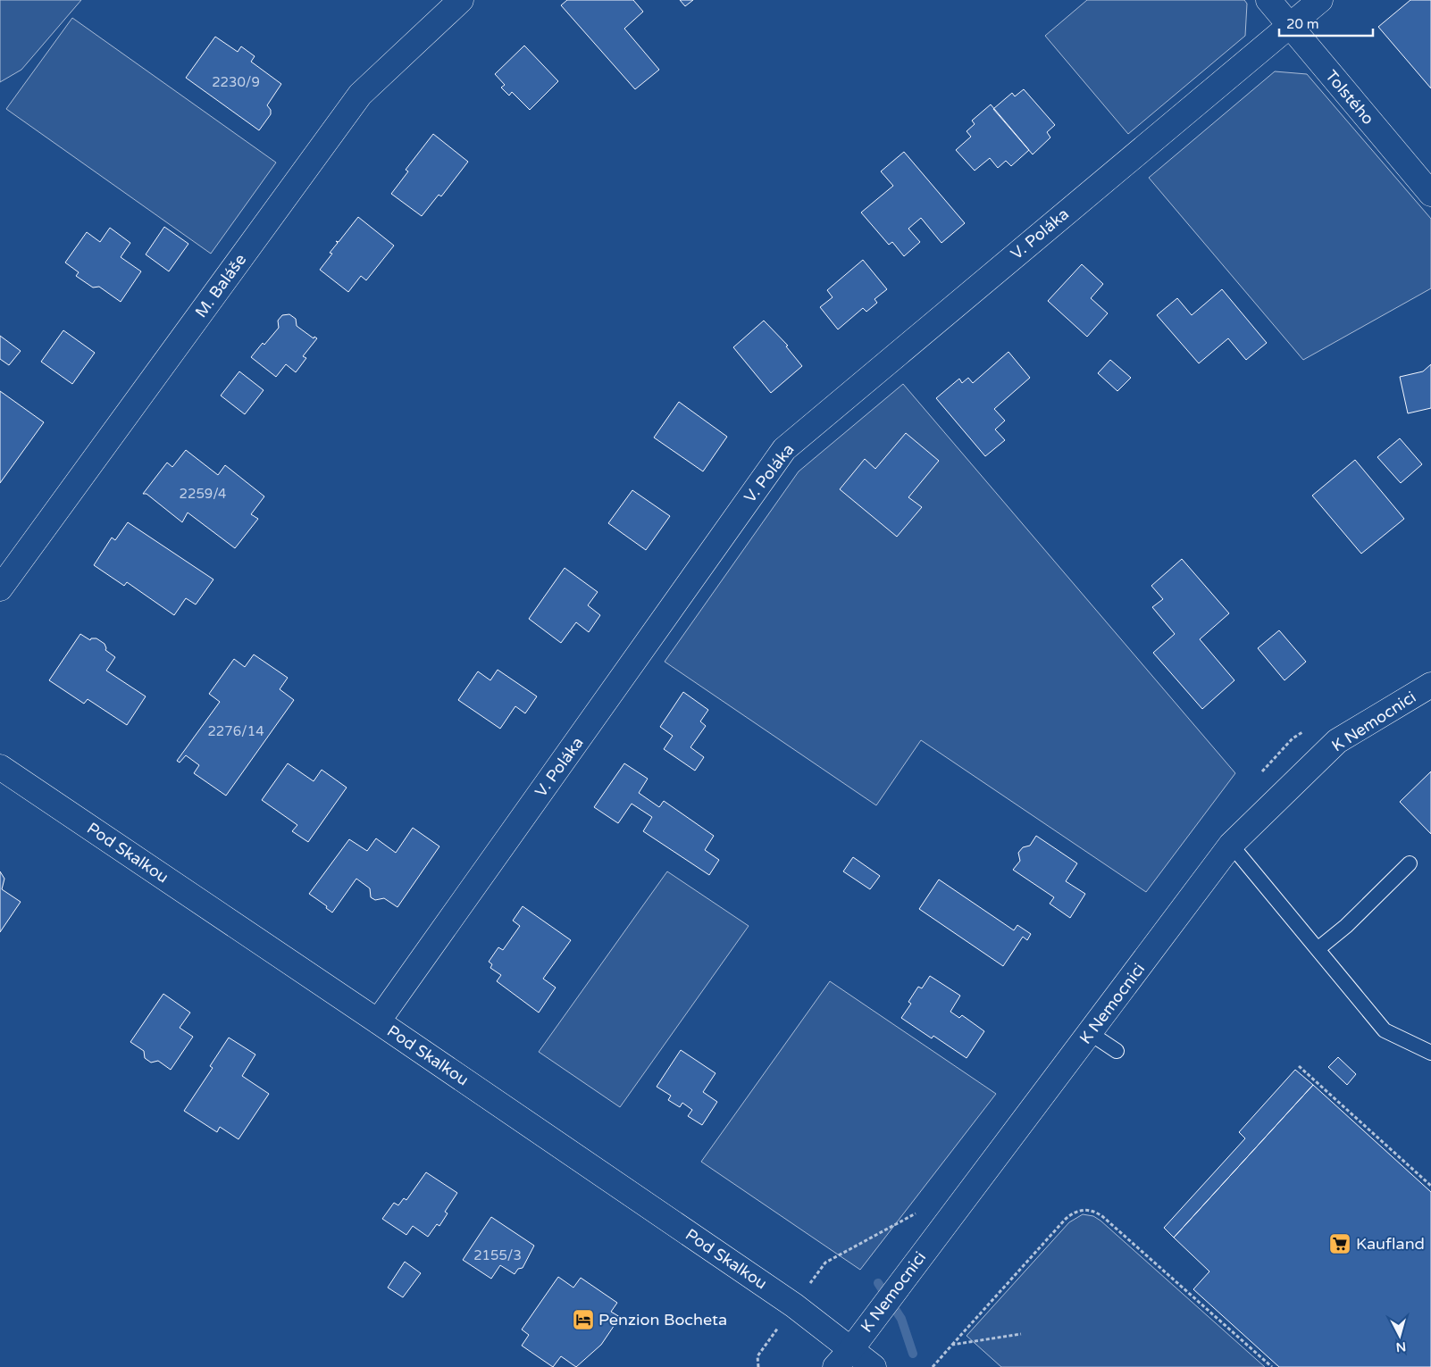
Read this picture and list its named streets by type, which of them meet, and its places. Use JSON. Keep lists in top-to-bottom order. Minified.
{"streets":{"street":["Tolstého","V. Poláka","M. Baláše","K Nemocnici","Pod Skalkou"]},"crossings":[["Tolstého","V. Poláka"],["V. Poláka","Pod Skalkou"],["K Nemocnici","Pod Skalkou"]],"places":{"supermarket":["Kaufland"],"hotel":["Penzion Bocheta"]},"house_numbers":["2230/9","2259/4","2276/14","2155/3"],"scale_bar":"20 m","north":"bottom"}
